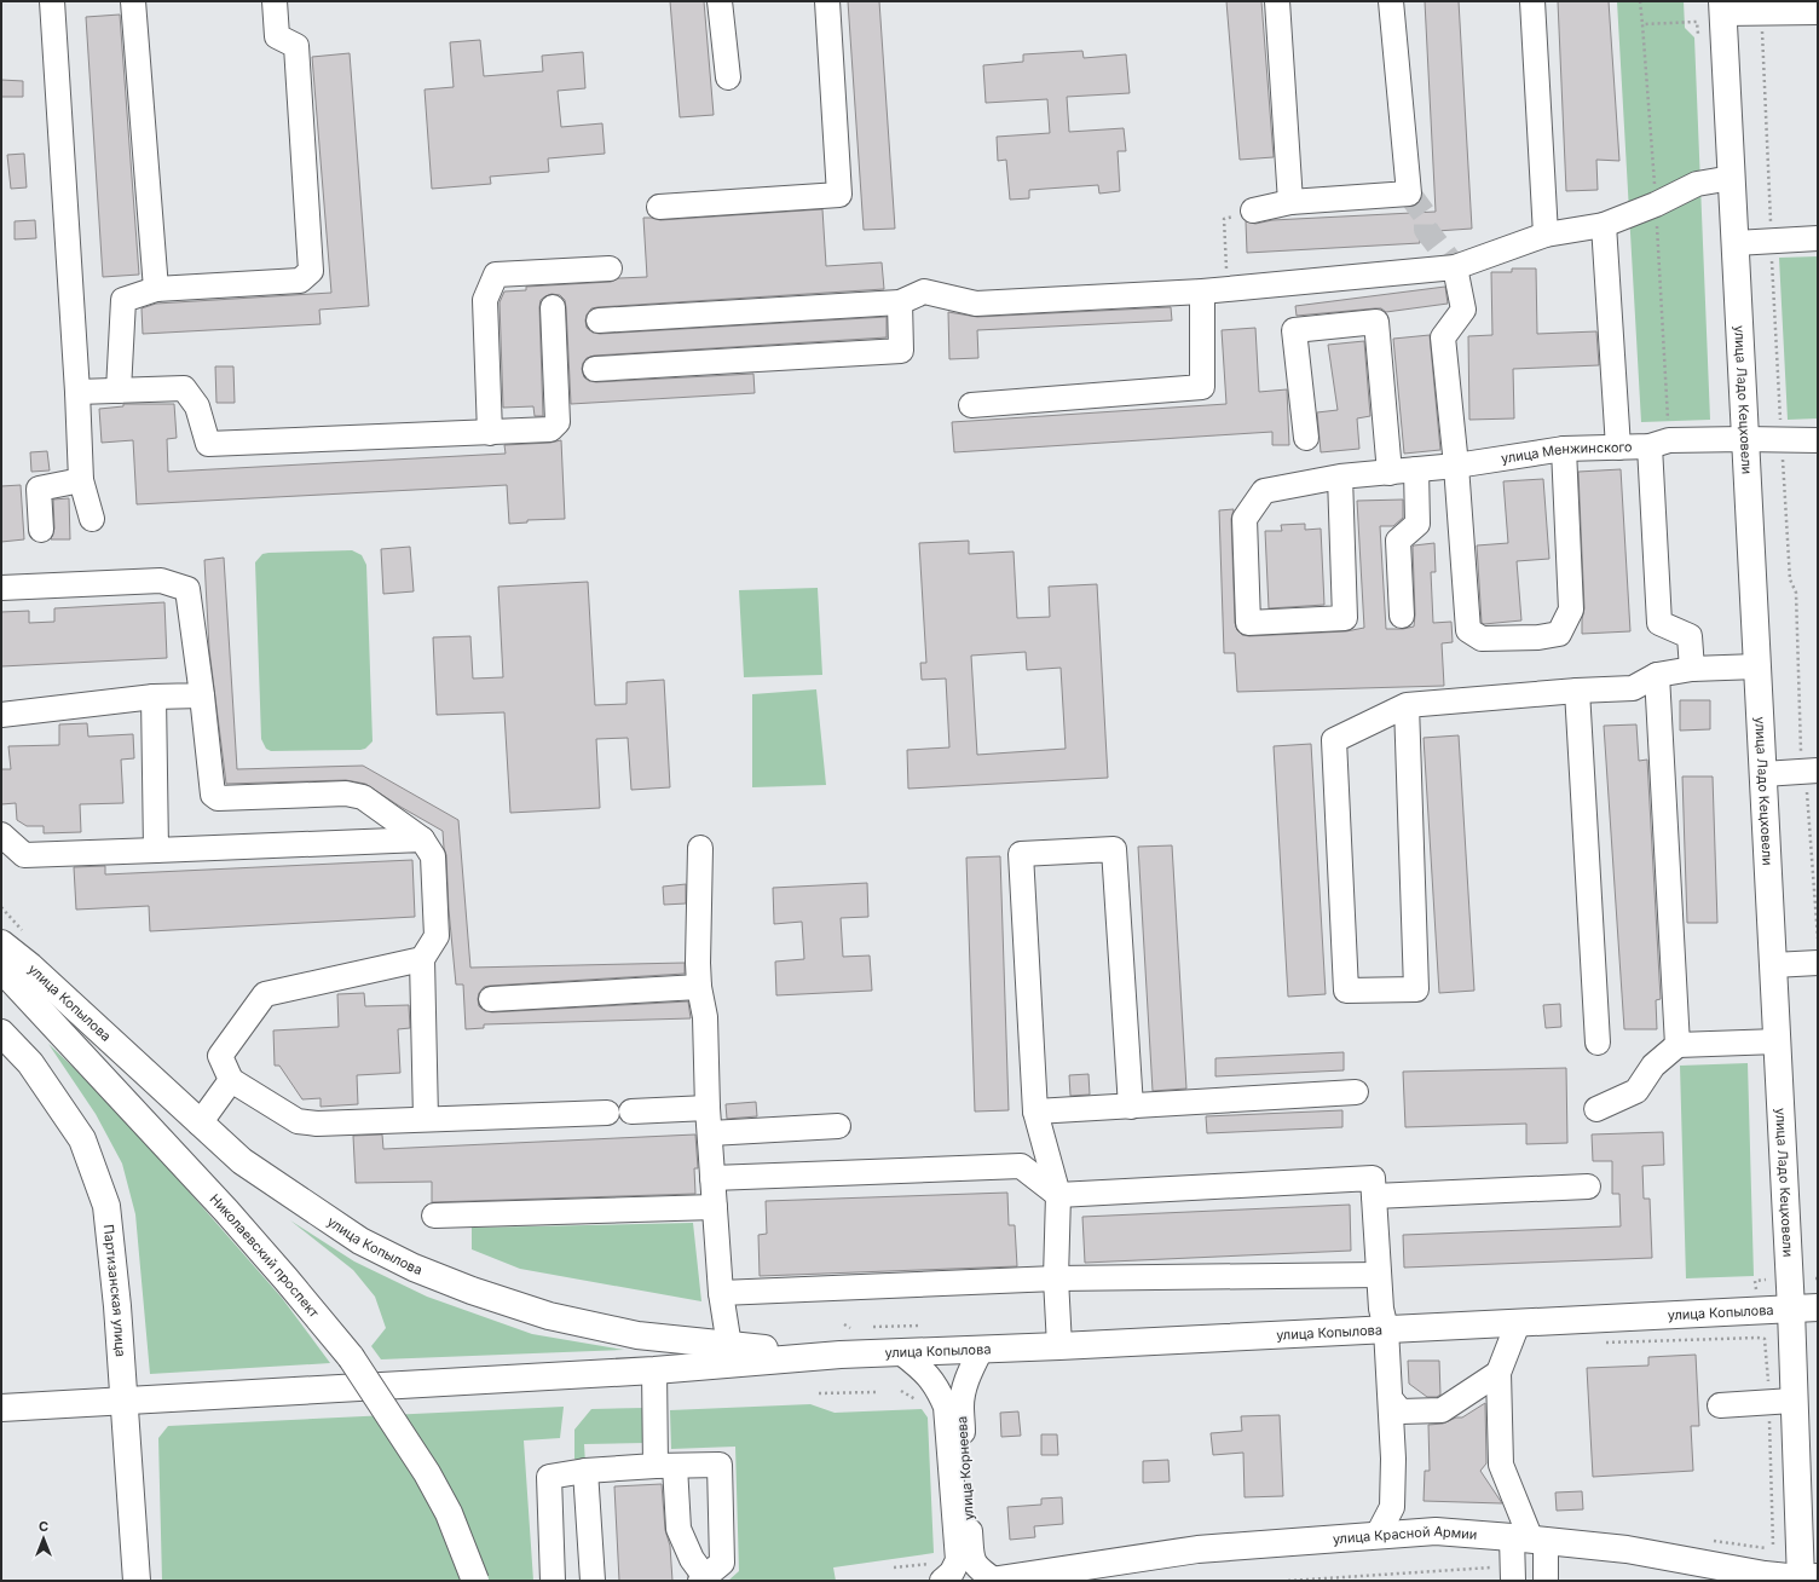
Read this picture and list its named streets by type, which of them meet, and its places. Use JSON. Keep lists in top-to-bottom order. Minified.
{"streets":{"main road":["улица Ладо Кецховели","улица Копылова","Николаевский проспект","Партизанская улица","улица Красной Армии"],"street":["улица Менжинского","улица Корнеева"]},"crossings":[["улица Ладо Кецховели","улица Менжинского"],["улица Ладо Кецховели","улица Копылова"],["улица Ладо Кецховели","улица Красной Армии"],["улица Копылова","Партизанская улица"],["улица Копылова","улица Корнеева"],["улица Корнеева","улица Красной Армии"]],"north":"top"}
